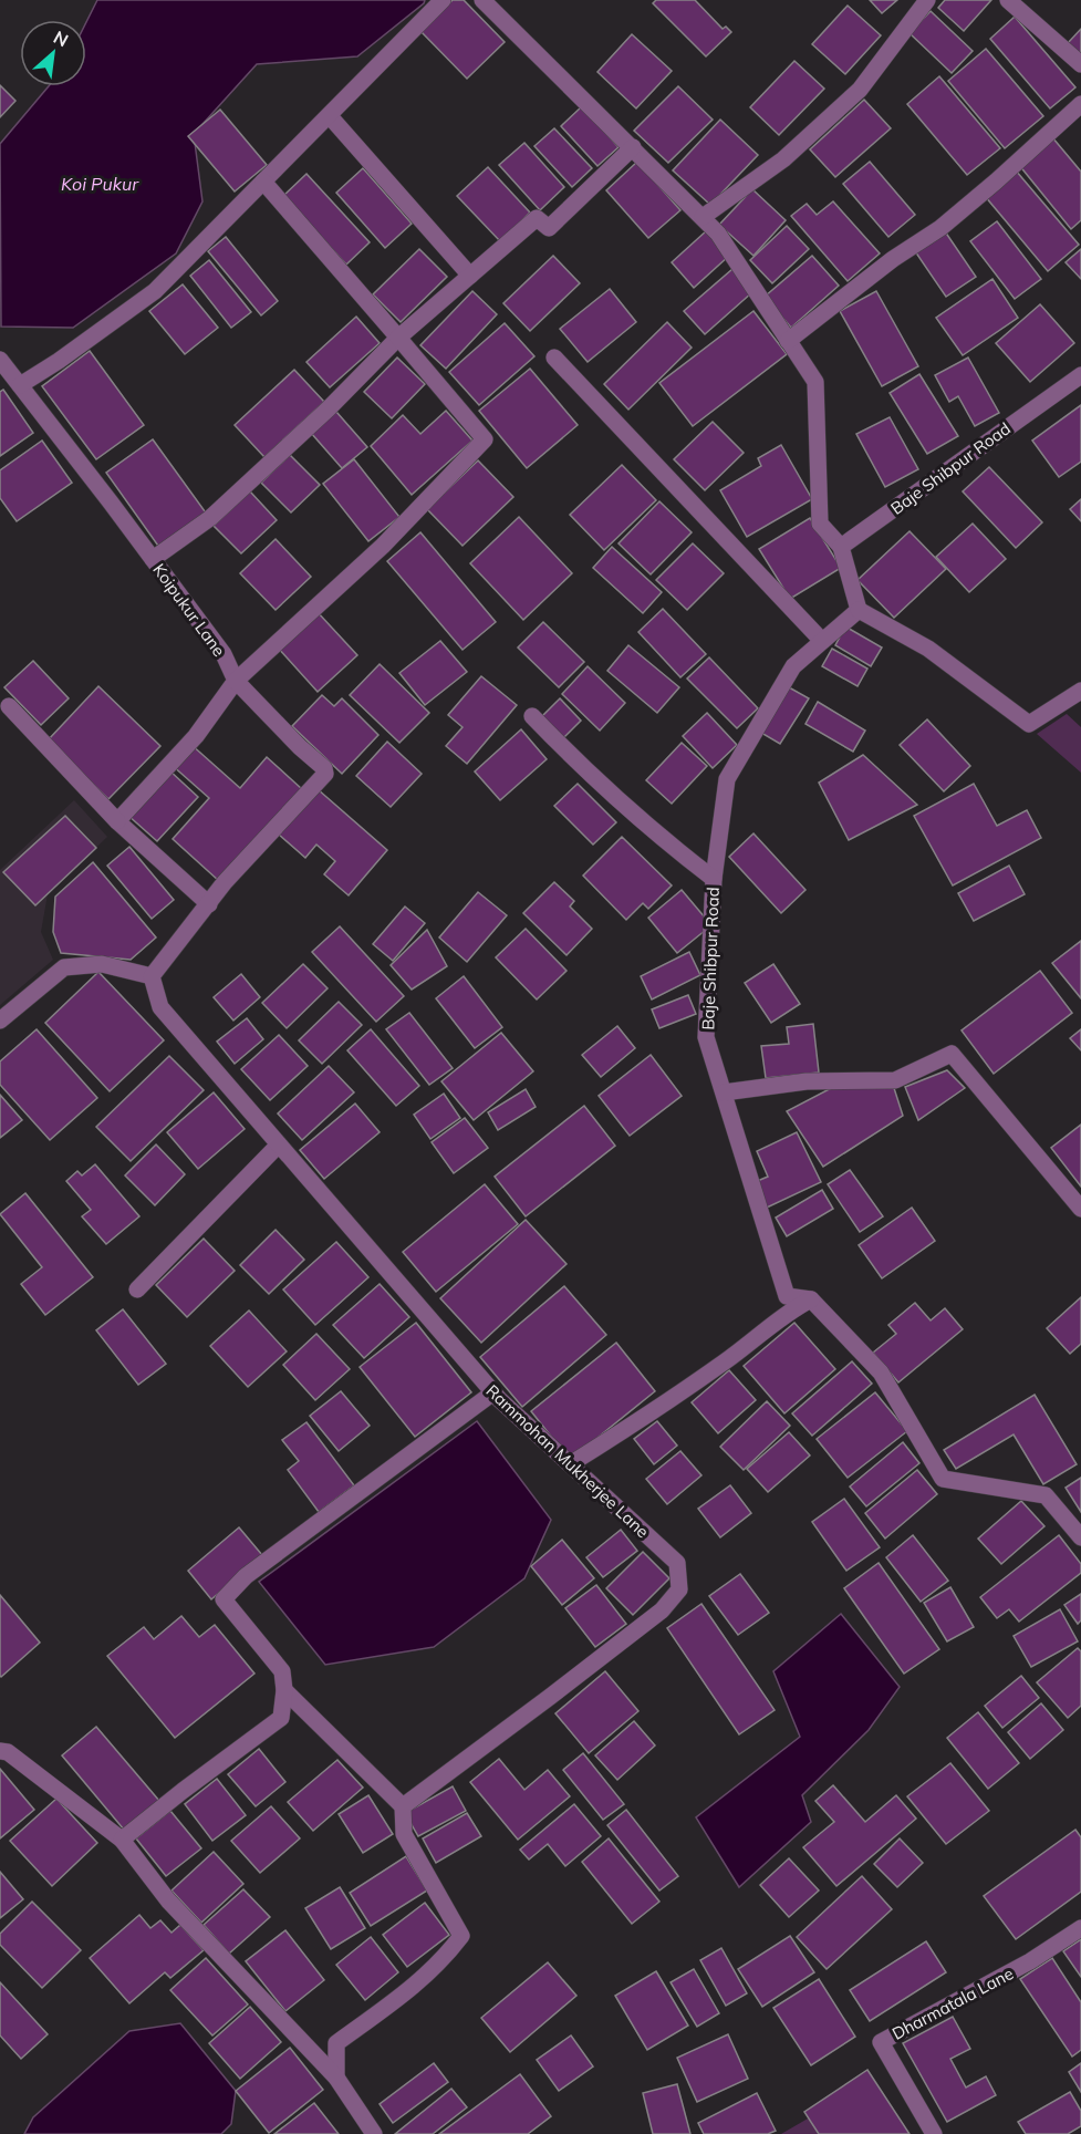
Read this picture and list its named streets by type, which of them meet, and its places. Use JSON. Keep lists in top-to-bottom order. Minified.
{"streets":{"street":["Baje Shibpur Road","Koipukur Lane","Rammohan Mukherjee Lane","Dharmatala Lane"]},"water":["Koi Pukur"],"north":"top right"}
